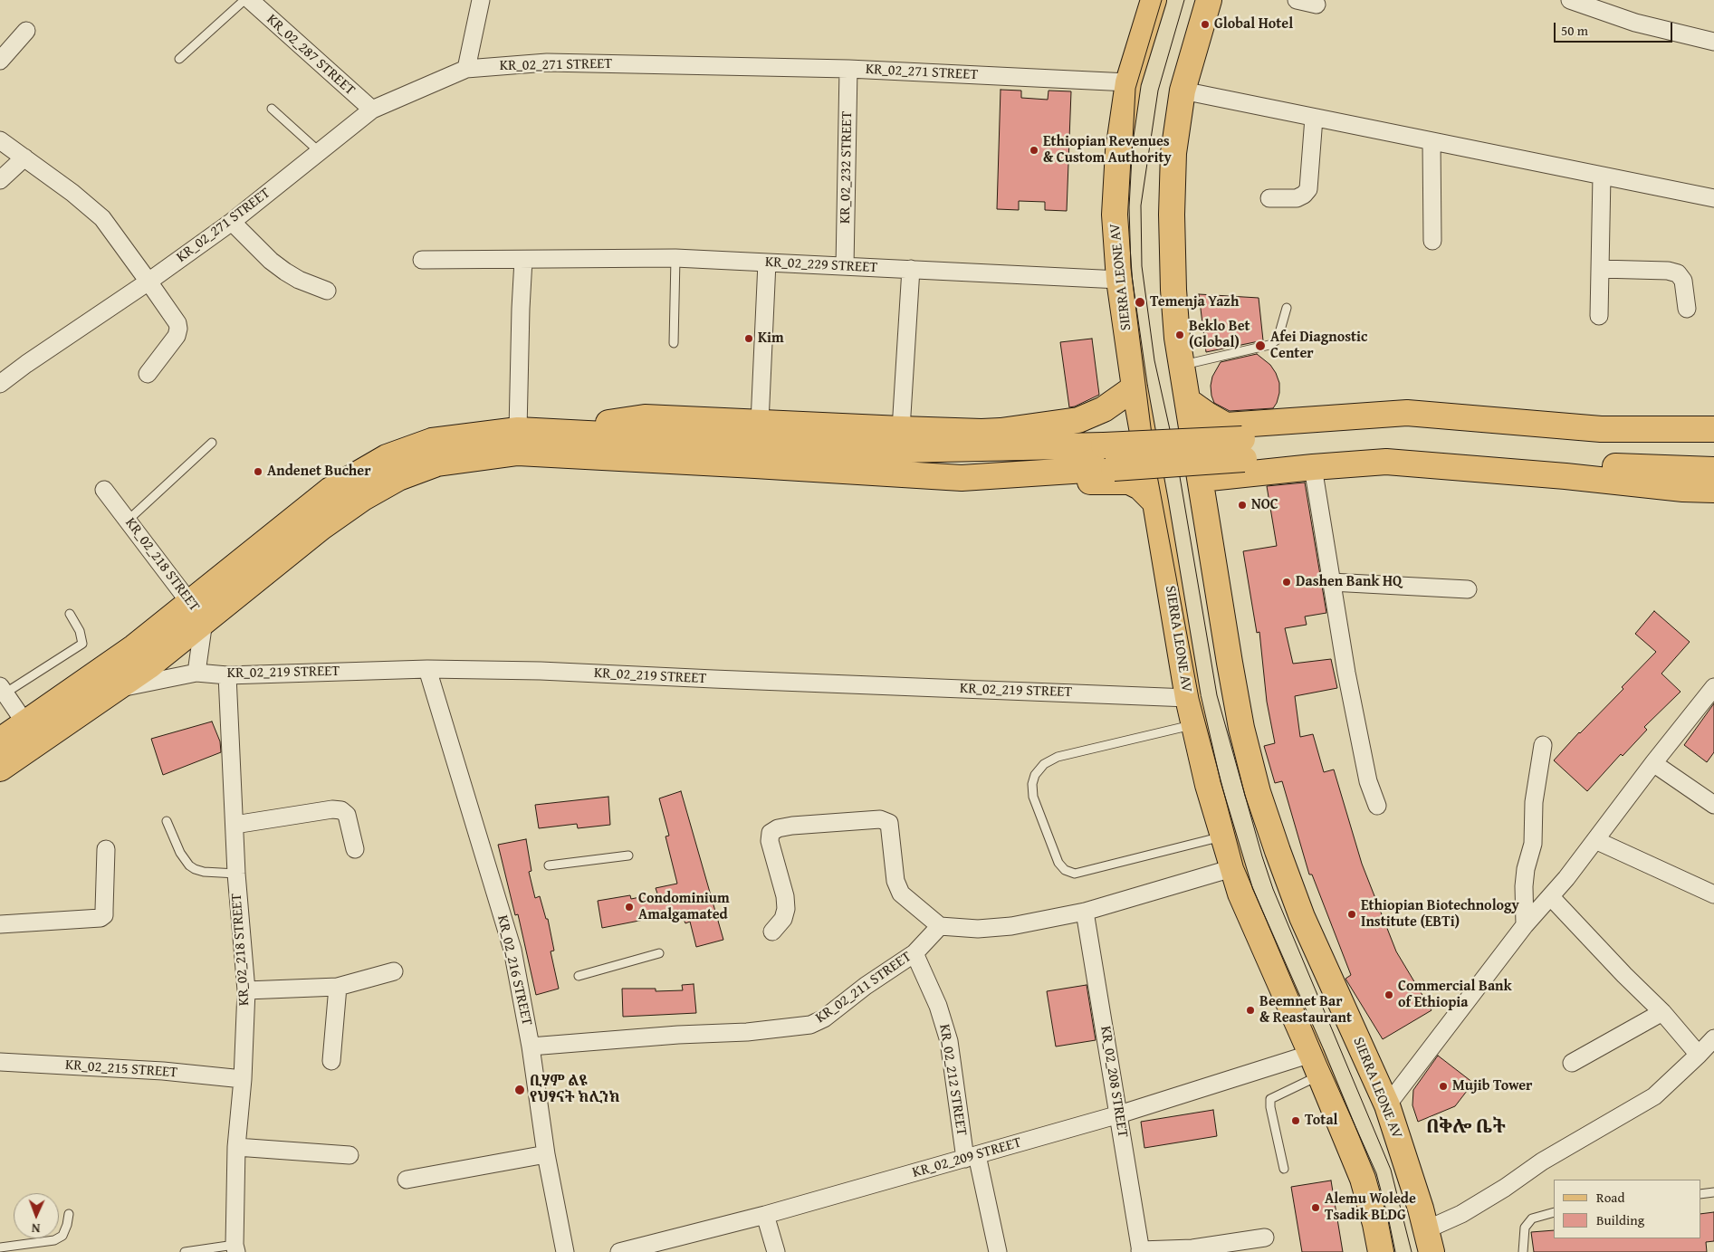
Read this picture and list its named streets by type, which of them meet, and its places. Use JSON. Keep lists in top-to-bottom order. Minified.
{"streets":{"main road":["SIERRA LEONE AV"],"street":["KR_02_287 STREET","KR_02_271 STREET","KR_02_232 STREET","KR_02_229 STREET","KR_02_218 STREET","KR_02_219 STREET","KR_02_216 STREET","KR_02_211 STREET","KR_02_215 STREET","KR_02_212 STREET","KR_02_208 STREET","KR_02_209 STREET"]},"crossings":[["KR_02_287 STREET","KR_02_271 STREET"],["KR_02_271 STREET","KR_02_232 STREET"],["KR_02_271 STREET","SIERRA LEONE AV"],["KR_02_232 STREET","KR_02_229 STREET"],["KR_02_229 STREET","SIERRA LEONE AV"],["SIERRA LEONE AV","KR_02_219 STREET"],["SIERRA LEONE AV","KR_02_209 STREET"],["KR_02_218 STREET","KR_02_219 STREET"],["KR_02_218 STREET","KR_02_215 STREET"],["KR_02_219 STREET","KR_02_216 STREET"],["KR_02_216 STREET","KR_02_211 STREET"],["KR_02_211 STREET","KR_02_212 STREET"],["KR_02_212 STREET","KR_02_209 STREET"],["KR_02_208 STREET","KR_02_209 STREET"]],"districts":["በቅሎ ቤት"],"places":["Global Hotel","Ethiopian Revenues & Custom Authority","Temenja Yazh","Beklo Bet (Global)","Kim","Afei Diagnostic Center","Andenet Bucher","NOC","Dashen Bank HQ","Condominium Amalgamated","Ethiopian Biotechnology Institute (EBTi)","Commercial Bank of Ethiopia","Beemnet Bar & Reastaurant","Mujib Tower","ቢሃም ልዩ የህፃናት ክሊንክ","Total","Alemu Wolede Tsadik BLDG"],"legend":["Road","Building"],"scale_bar":"50 m","north":"bottom"}
